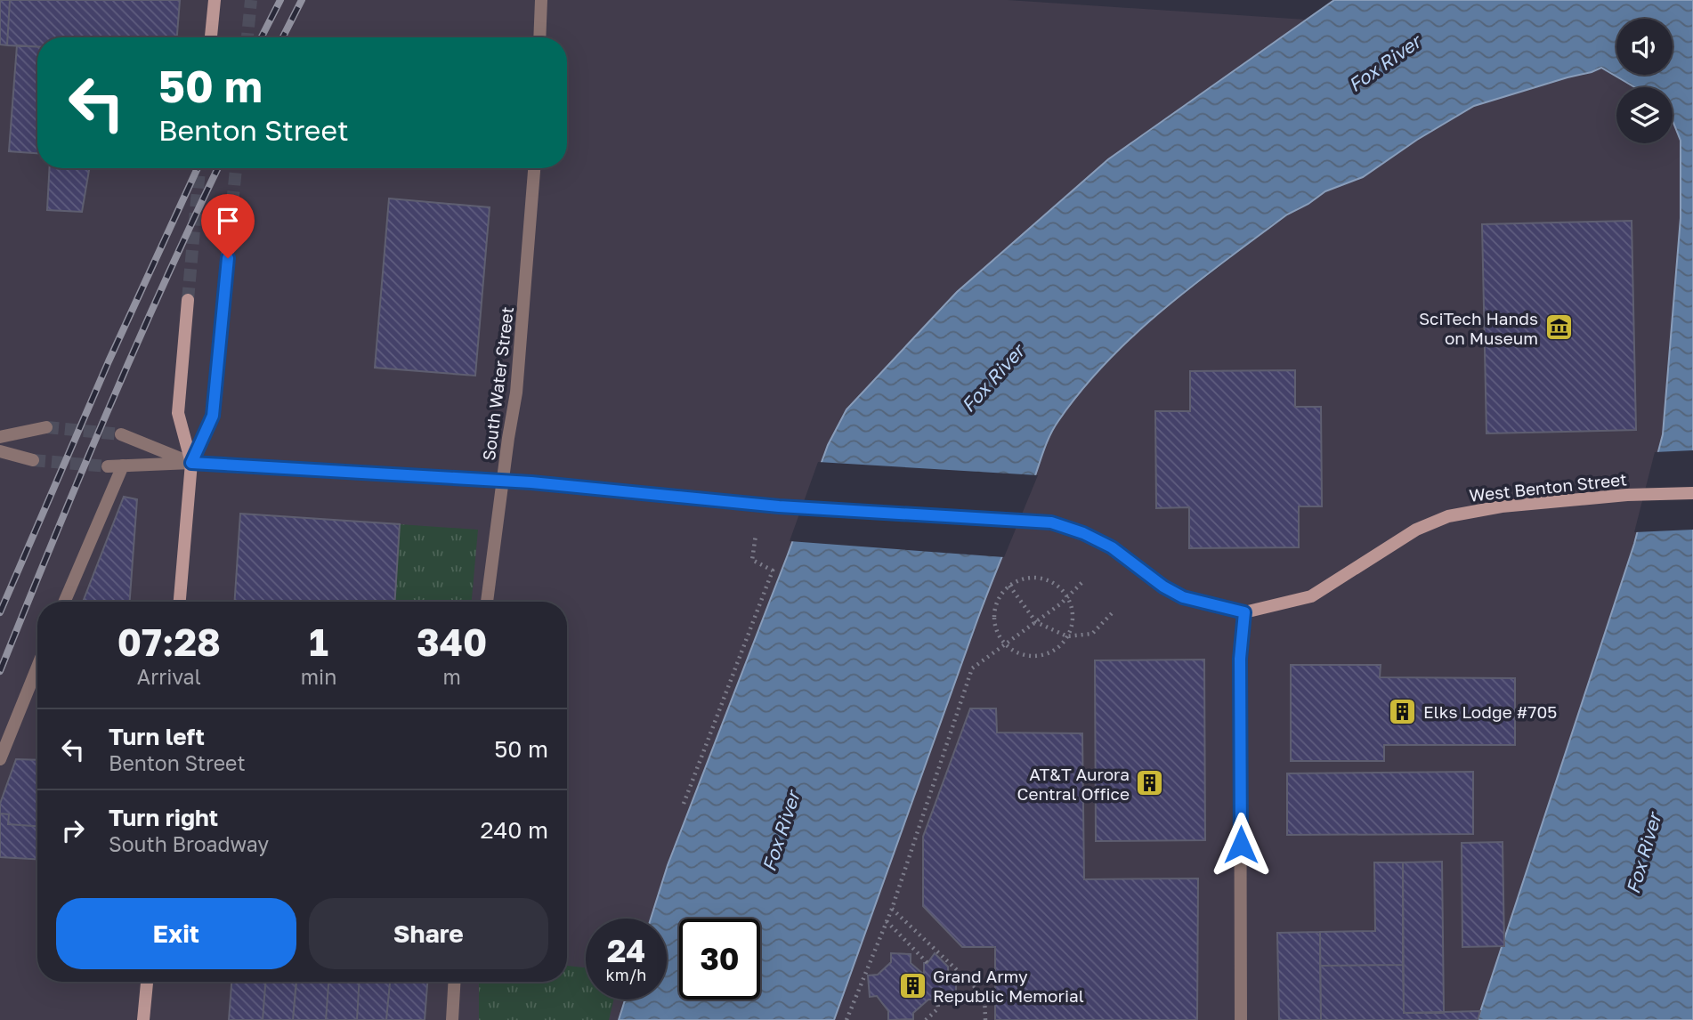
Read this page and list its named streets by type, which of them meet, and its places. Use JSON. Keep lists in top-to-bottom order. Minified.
{"streets":{"street":["South Water Street","West Benton Street"]},"water":["Fox River"],"places":{"museum":["SciTech Hands on Museum"],"building":["Elks Lodge #705","AT&T Aurora Central Office","Grand Army Republic Memorial"]},"page":{"turn":["50 m","Benton Street"],"eta":["07:28","Arrival","1","min","340","m"],"list":[{"name":"Turn left","note":"Benton Street","value":"50 m"},{"name":"Turn right","note":"South Broadway","value":"240 m"}],"buttons":["Exit","Share"],"speed":"24 km/h","limit":"30"}}
